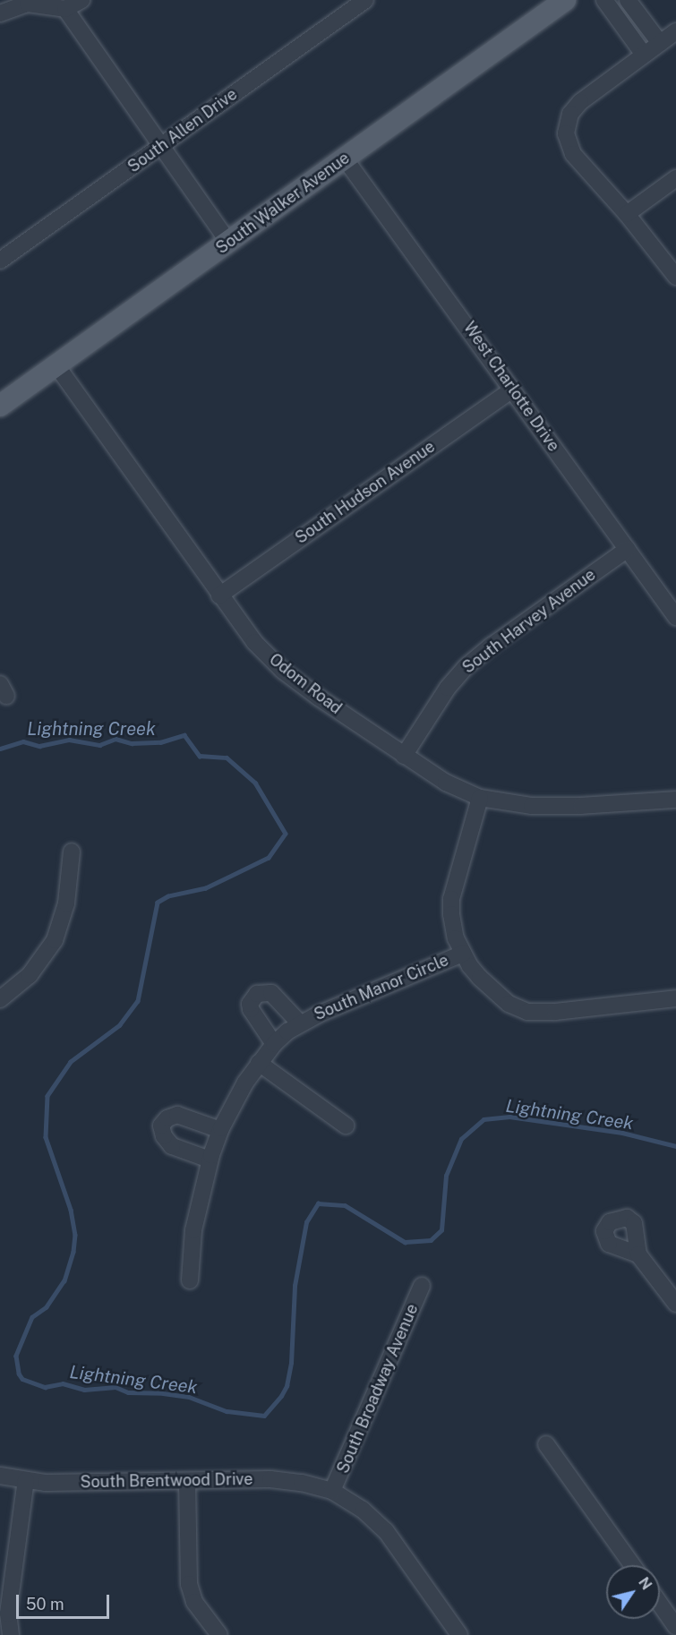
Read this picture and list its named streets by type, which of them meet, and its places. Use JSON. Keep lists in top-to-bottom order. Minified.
{"streets":{"main road":["South Walker Avenue"],"street":["South Allen Drive","West Charlotte Drive","South Hudson Avenue","South Harvey Avenue","Odom Road","South Manor Circle","South Broadway Avenue","South Brentwood Drive"]},"crossings":[["South Walker Avenue","West Charlotte Drive"],["South Walker Avenue","Odom Road"],["West Charlotte Drive","South Hudson Avenue"],["West Charlotte Drive","South Harvey Avenue"],["South Hudson Avenue","Odom Road"],["South Harvey Avenue","Odom Road"],["South Broadway Avenue","South Brentwood Drive"]],"water":["Lightning Creek"],"scale_bar":"50 m","north":"top right"}
